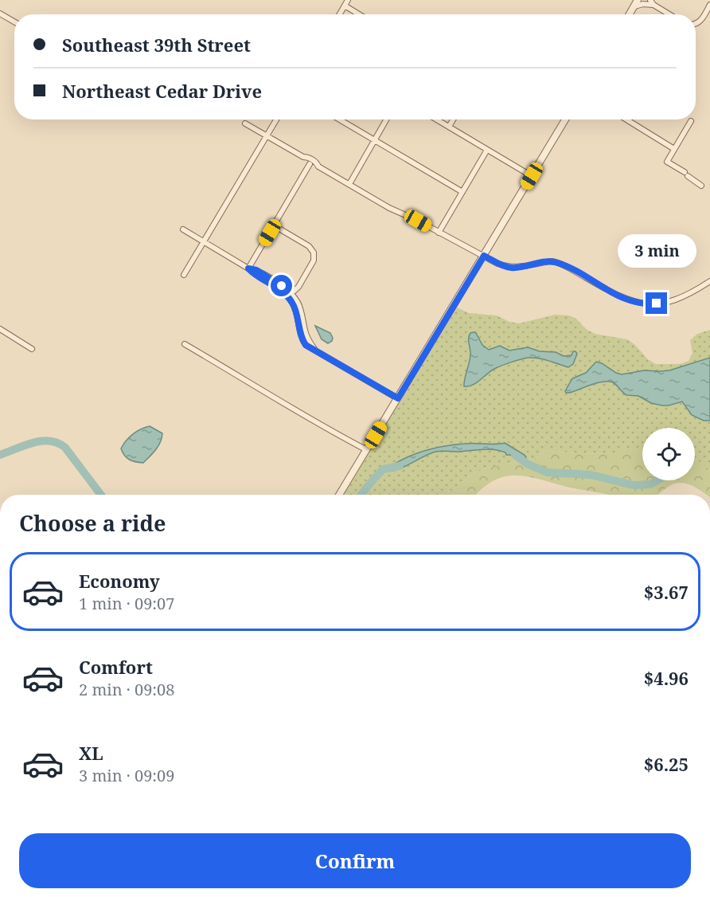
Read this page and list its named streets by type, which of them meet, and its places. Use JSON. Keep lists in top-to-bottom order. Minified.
{"page":{"banner":["Southeast 39th Street","Northeast Cedar Drive"],"bubble":"3 min","heading":"Choose a ride","list":[{"name":"Economy","note":"1 min · 09:07","value":"$3.67"},{"name":"Comfort","note":"2 min · 09:08","value":"$4.96"},{"name":"XL","note":"3 min · 09:09","value":"$6.25"}],"buttons":"Confirm"}}
